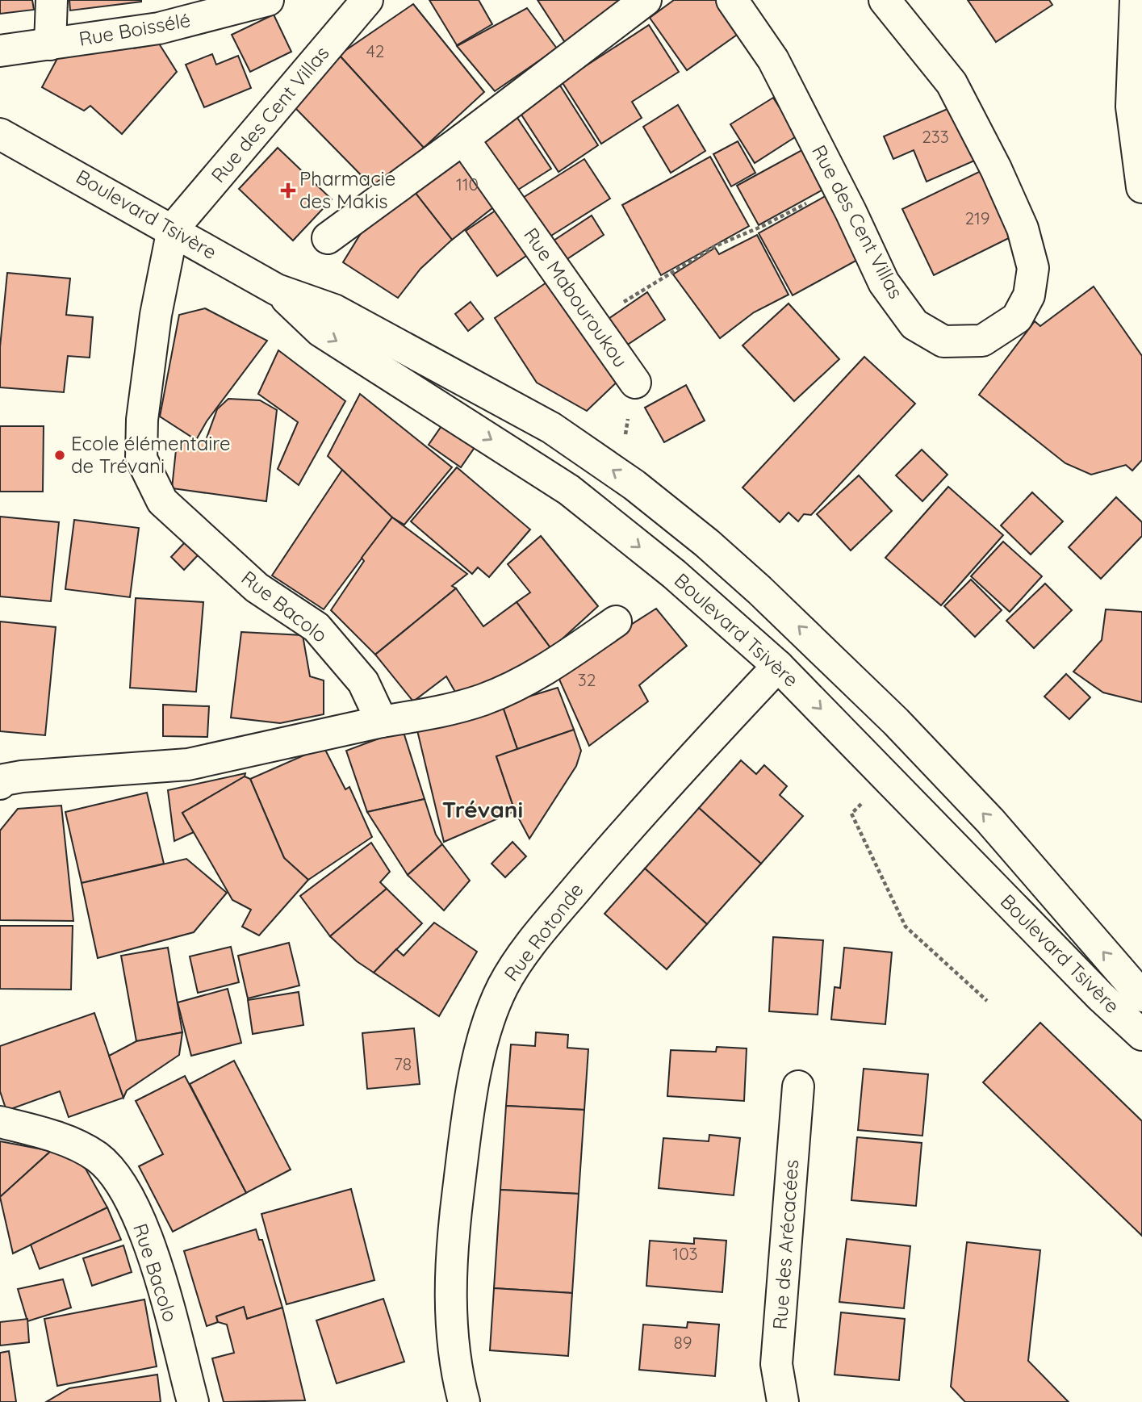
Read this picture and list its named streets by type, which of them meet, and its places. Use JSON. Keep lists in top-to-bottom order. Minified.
{"streets":{"street":["Rue Boissélé","Rue des Cent Villas","Boulevard Tsivère","Rue Mabouroukou","Rue Bacolo","Rue Rotonde","Rue des Arécacées"]},"crossings":[["Rue des Cent Villas","Boulevard Tsivère"],["Rue des Cent Villas","Rue Bacolo"],["Boulevard Tsivère","Rue Mabouroukou"],["Boulevard Tsivère","Rue Bacolo"],["Boulevard Tsivère","Rue Rotonde"]],"districts":["Trévani"],"places":{"health":["Pharmacie des Makis"],"other":["Ecole élémentaire de Trévani"]},"house_numbers":["42","233","110","219","32","78","103","89"]}
